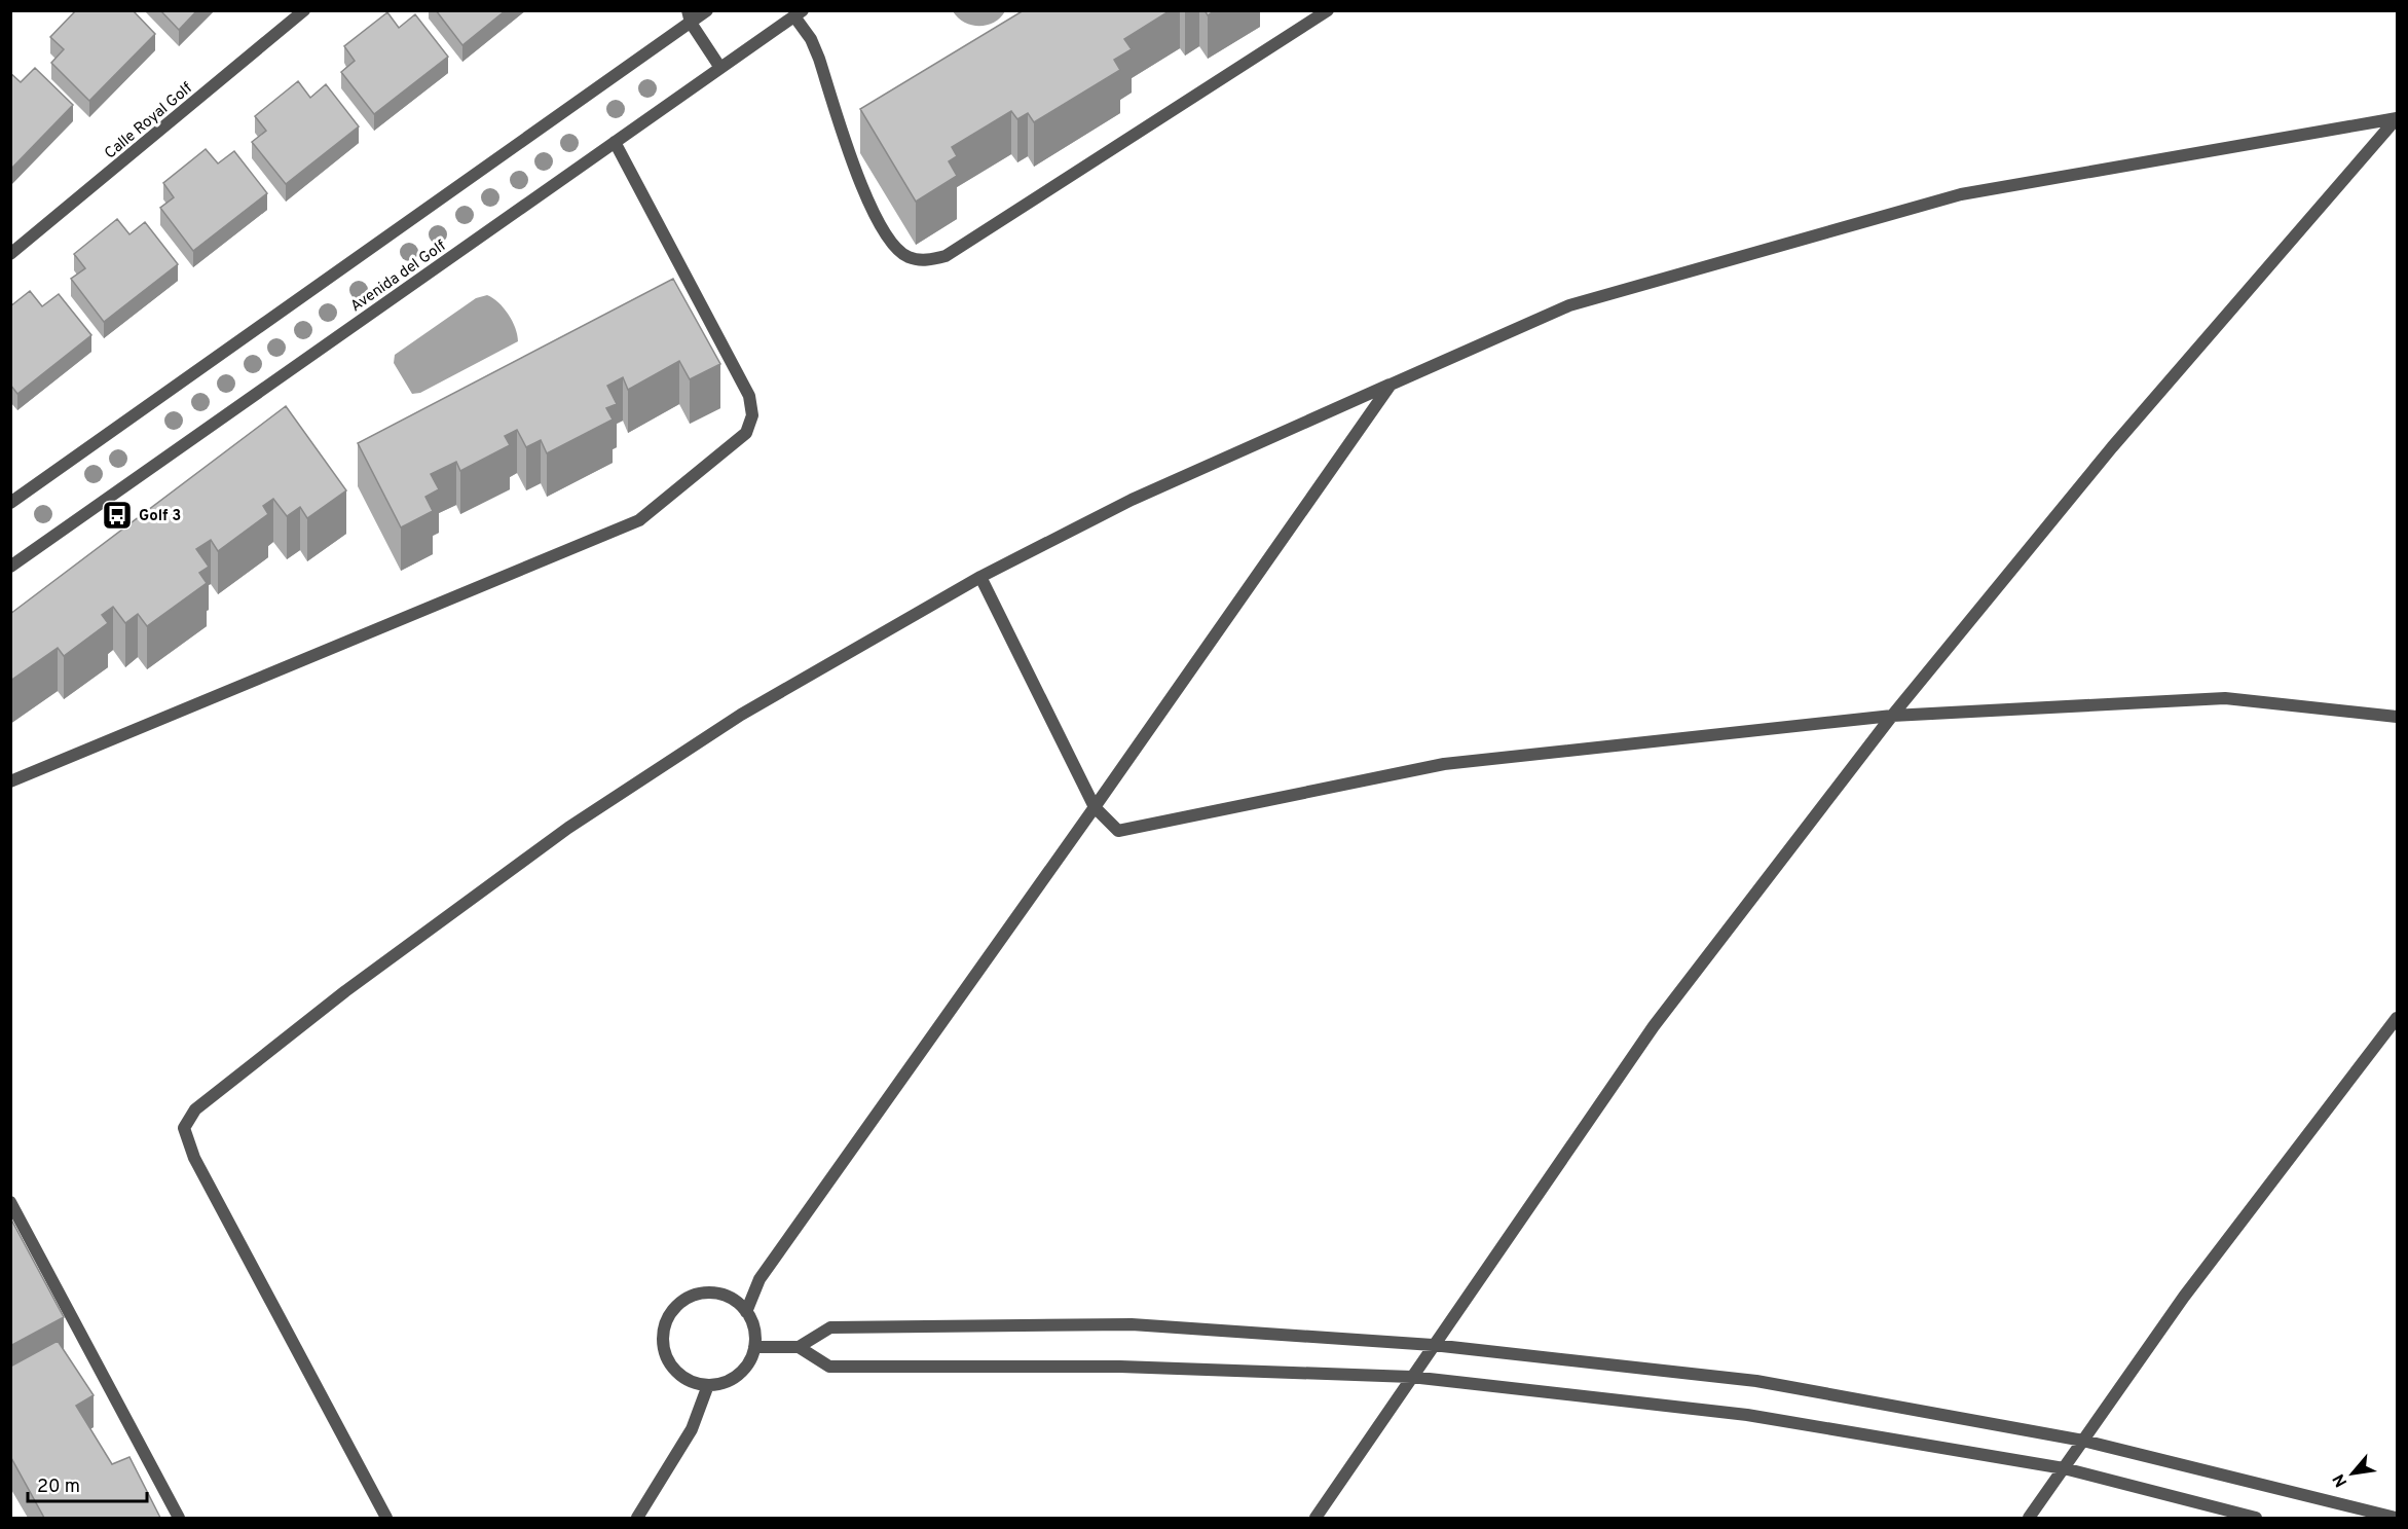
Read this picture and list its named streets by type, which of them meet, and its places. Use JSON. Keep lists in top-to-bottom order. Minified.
{"streets":{"street":["Calle Royal Golf","Avenida del Golf"]},"places":{"bus stop":["Golf 3"]},"scale_bar":"20 m","north":"bottom left"}
